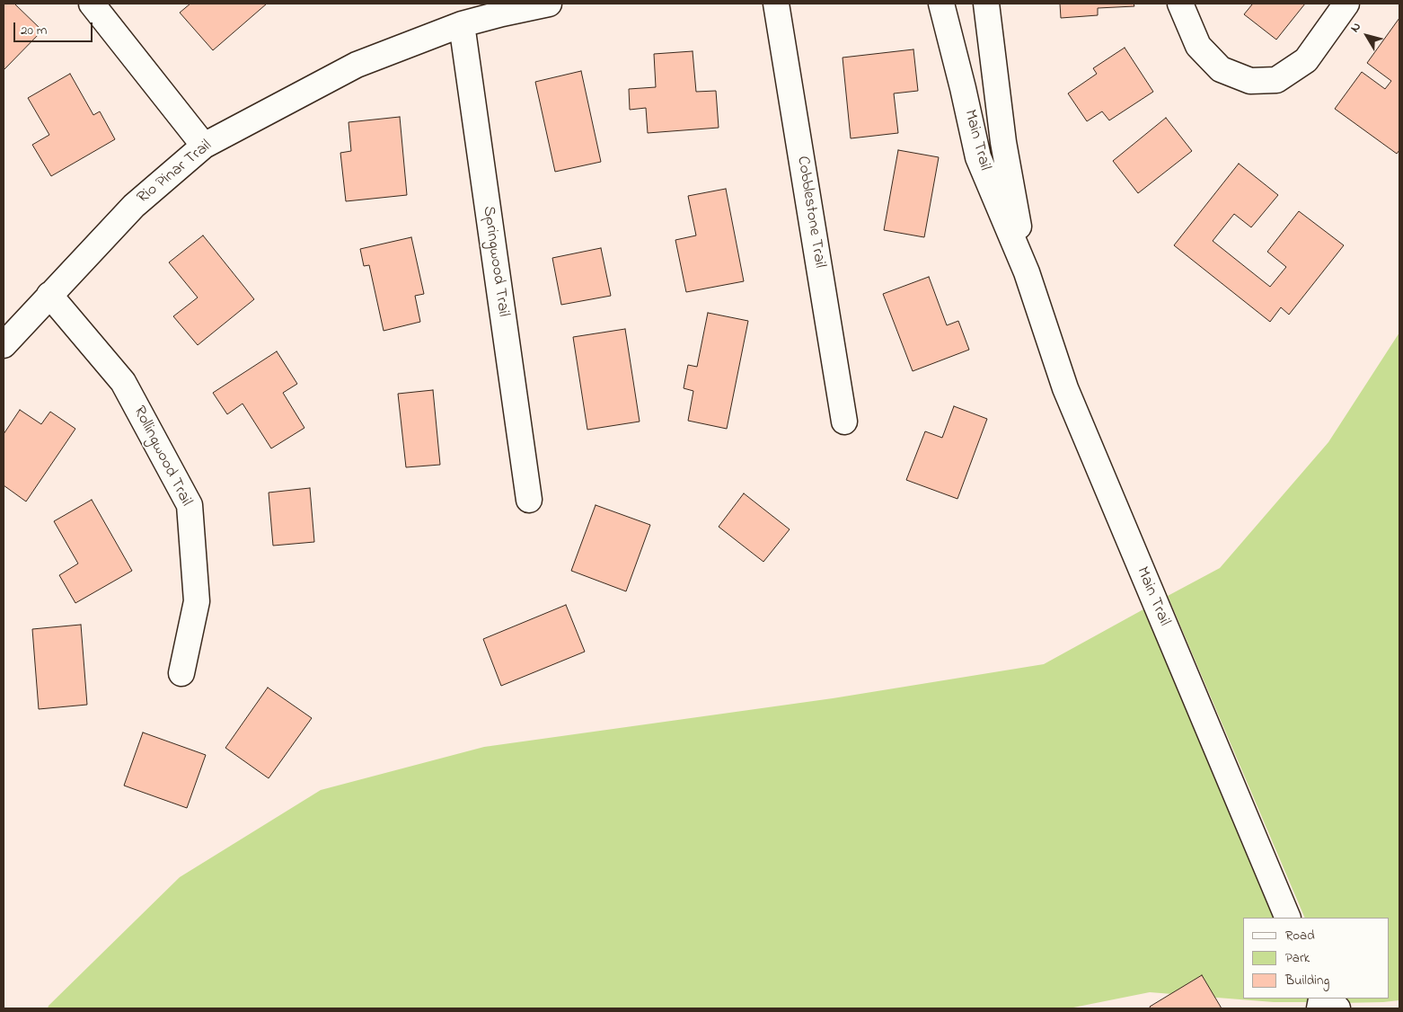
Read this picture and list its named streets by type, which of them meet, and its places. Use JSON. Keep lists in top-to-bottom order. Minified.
{"streets":{"street":["Main Trail","Rio Pinar Trail","Cobblestone Trail","Springwood Trail","Rollingwood Trail"]},"crossings":[["Rio Pinar Trail","Springwood Trail"],["Rio Pinar Trail","Rollingwood Trail"]],"legend":["Road","Park","Building"],"scale_bar":"20 m","north":"top left"}
